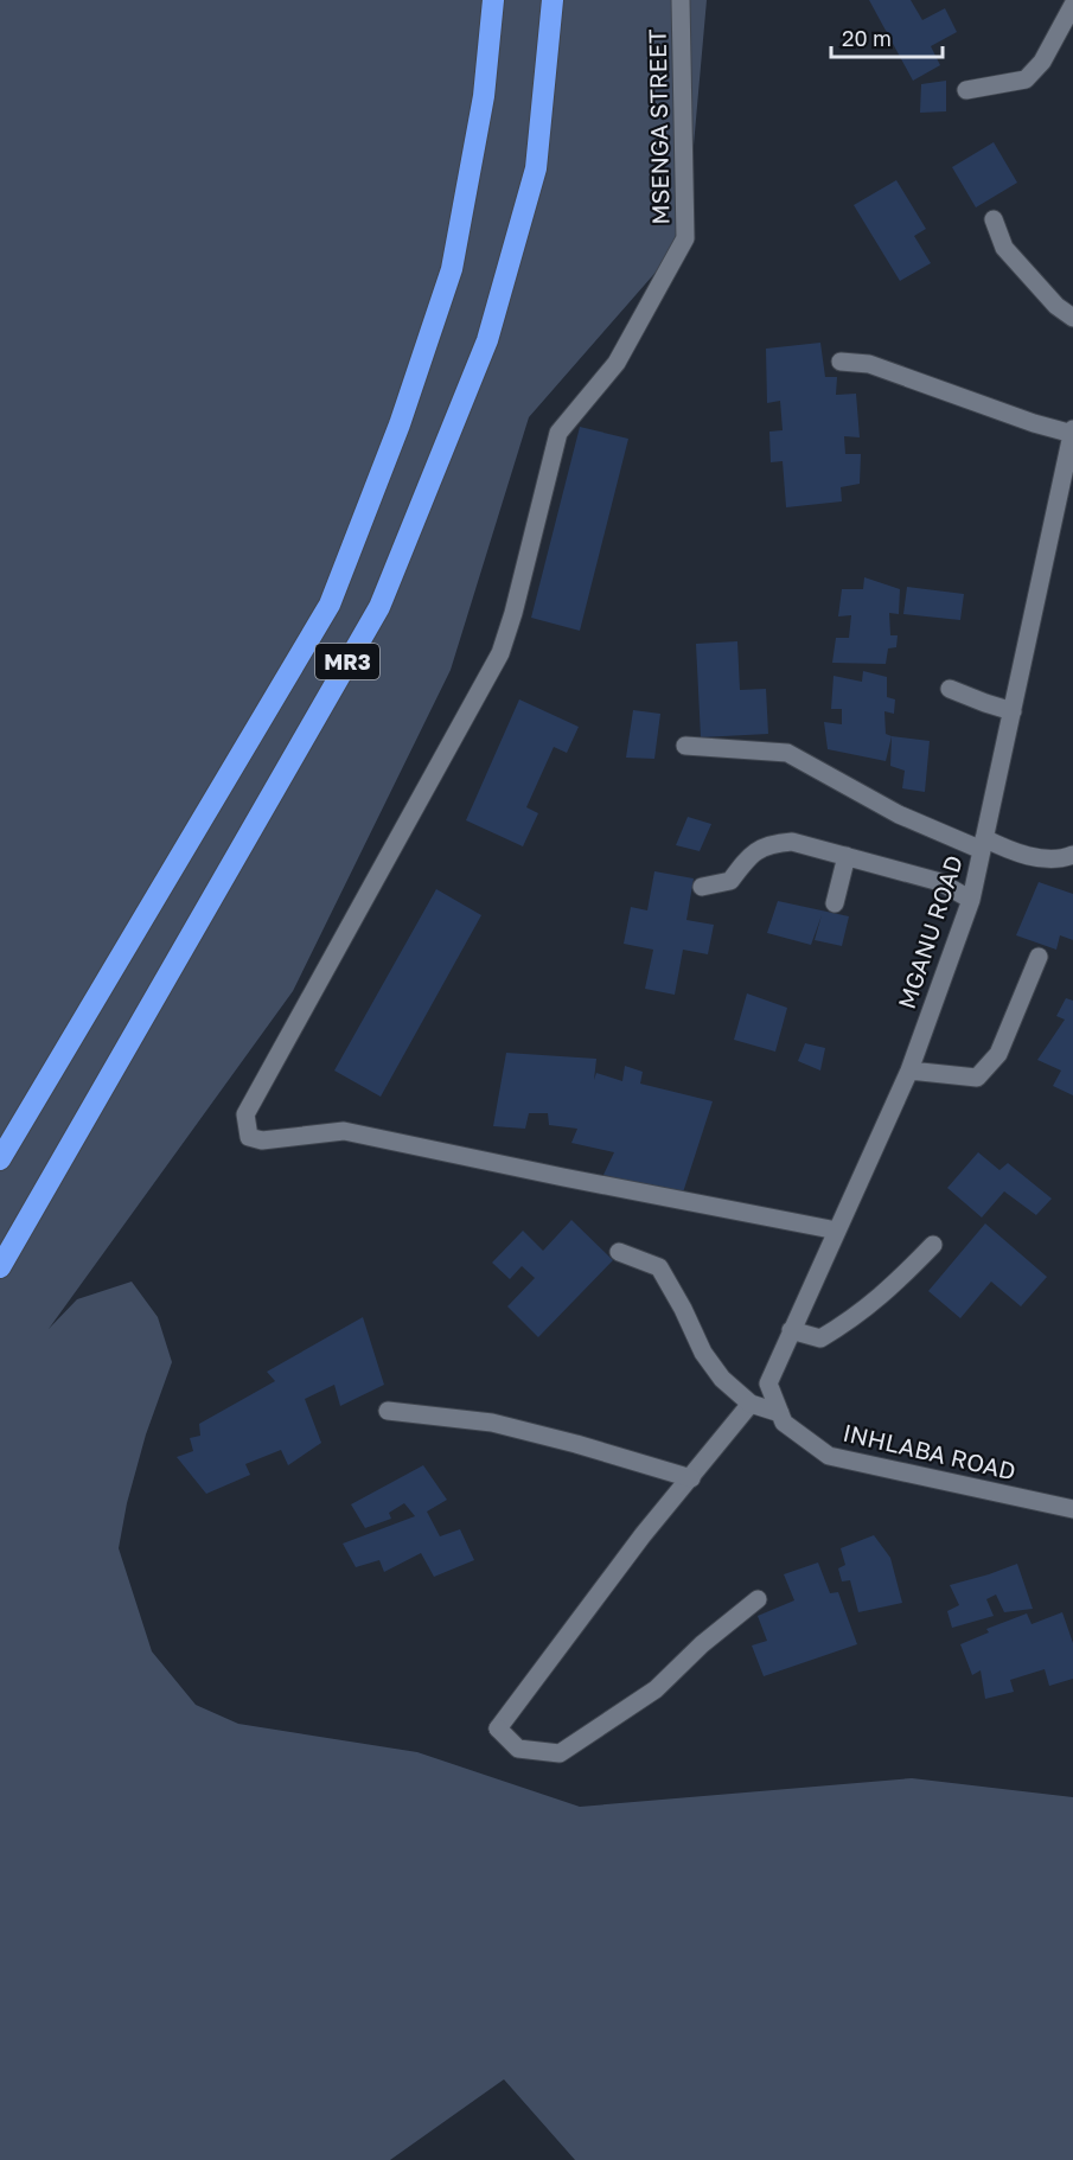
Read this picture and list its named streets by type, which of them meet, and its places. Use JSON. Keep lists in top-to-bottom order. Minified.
{"streets":{"highway":["MR3"],"street":["MSENGA STREET","MGANU ROAD","INHLABA ROAD"]},"crossings":[["MSENGA STREET","MGANU ROAD"],["MGANU ROAD","INHLABA ROAD"]],"scale_bar":"20 m"}
